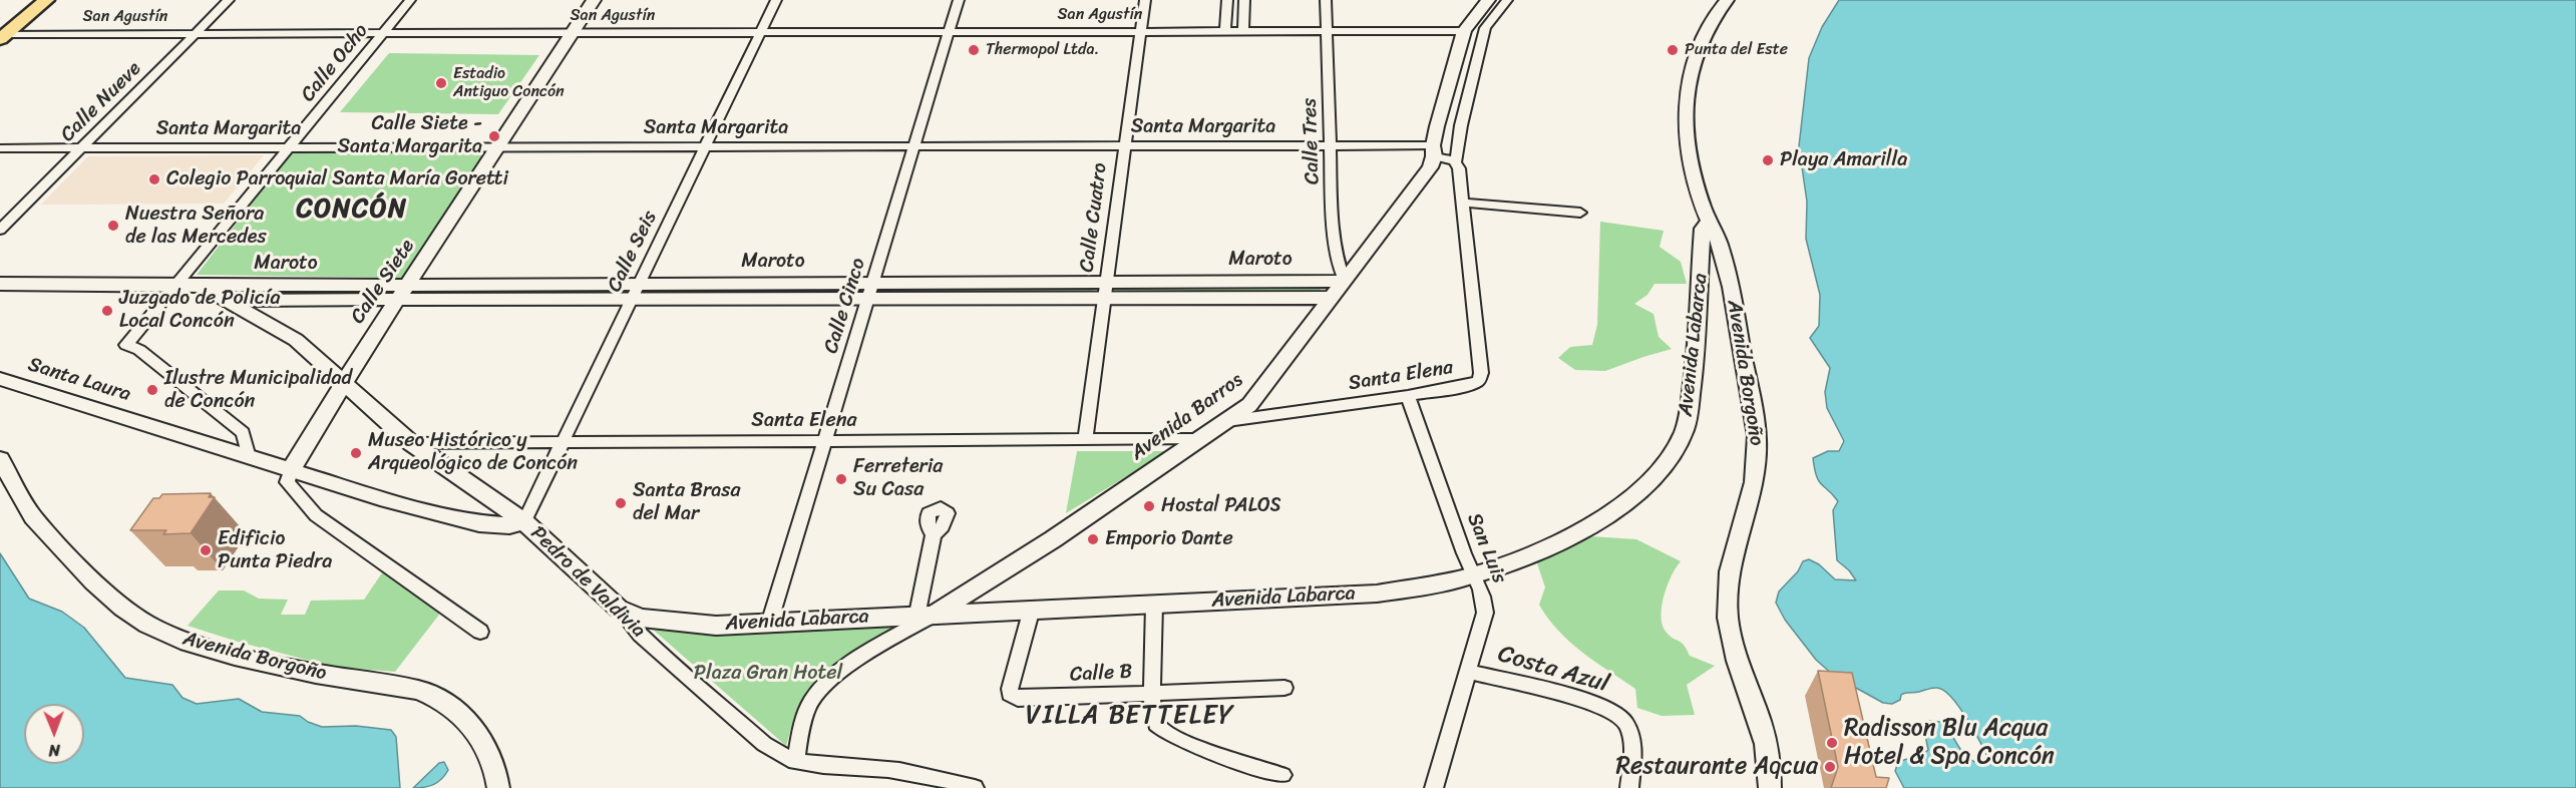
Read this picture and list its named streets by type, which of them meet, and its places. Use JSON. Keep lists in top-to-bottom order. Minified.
{"streets":{"street":["San Agustín","Calle Ocho","Calle Nueve","Santa Margarita","Calle Tres","Calle Cuatro","Calle Seis","Maroto","Calle Siete","Calle Cinco","Avenida Labarca","Avenida Borgoño","Santa Elena","Santa Laura","Avenida Barros","San Luis","Pedro de Valdivia","Costa Azul","Calle B"]},"crossings":[["San Agustín","Calle Ocho"],["San Agustín","Calle Nueve"],["San Agustín","Calle Tres"],["San Agustín","Calle Cuatro"],["San Agustín","Calle Seis"],["San Agustín","Calle Siete"],["San Agustín","Calle Cinco"],["San Agustín","Avenida Barros"],["Calle Ocho","Santa Margarita"],["Calle Ocho","Maroto"],["Calle Ocho","Santa Laura"],["Calle Nueve","Santa Margarita"],["Santa Margarita","Calle Tres"],["Santa Margarita","Calle Cuatro"],["Santa Margarita","Calle Seis"],["Santa Margarita","Calle Siete"],["Santa Margarita","Calle Cinco"],["Santa Margarita","Avenida Barros"],["Calle Tres","Maroto"],["Calle Tres","Avenida Barros"],["Calle Cuatro","Maroto"],["Calle Cuatro","Santa Elena"],["Calle Seis","Maroto"],["Calle Seis","Santa Elena"],["Calle Seis","Santa Laura"],["Calle Seis","Pedro de Valdivia"],["Maroto","Calle Siete"],["Maroto","Calle Cinco"],["Maroto","Avenida Barros"],["Maroto","Pedro de Valdivia"],["Calle Siete","Santa Laura"],["Calle Siete","Pedro de Valdivia"],["Calle Cinco","Avenida Labarca"],["Calle Cinco","Santa Elena"],["Avenida Labarca","Avenida Borgoño"],["Avenida Labarca","Avenida Barros"],["Avenida Labarca","San Luis"],["Avenida Labarca","Pedro de Valdivia"],["Avenida Labarca","Calle B"],["Santa Elena","Avenida Barros"],["Santa Elena","San Luis"],["Santa Elena","Pedro de Valdivia"],["Santa Laura","Pedro de Valdivia"],["Avenida Barros","Pedro de Valdivia"],["San Luis","Costa Azul"]],"districts":["CONCÓN","VILLA BETTELEY"],"parks":["Plaza Gran Hotel"],"places":["Thermopol Ltda.","Punta del Este","Estadio Antiguo Concón","Calle Siete - Santa Margarita","Playa Amarilla","Colegio Parroquial Santa María Goretti","Nuestra Señora de las Mercedes","Juzgado de Policía Local Concón","Ilustre Municipalidad de Concón","Museo Histórico y Arqueológico de Concón","Ferreteria Su Casa","Santa Brasa del Mar","Hostal PALOS","Emporio Dante","Edificio Punta Piedra","Radisson Blu Acqua Hotel & Spa Concón","Restaurante Aqcua"],"north":"bottom"}
